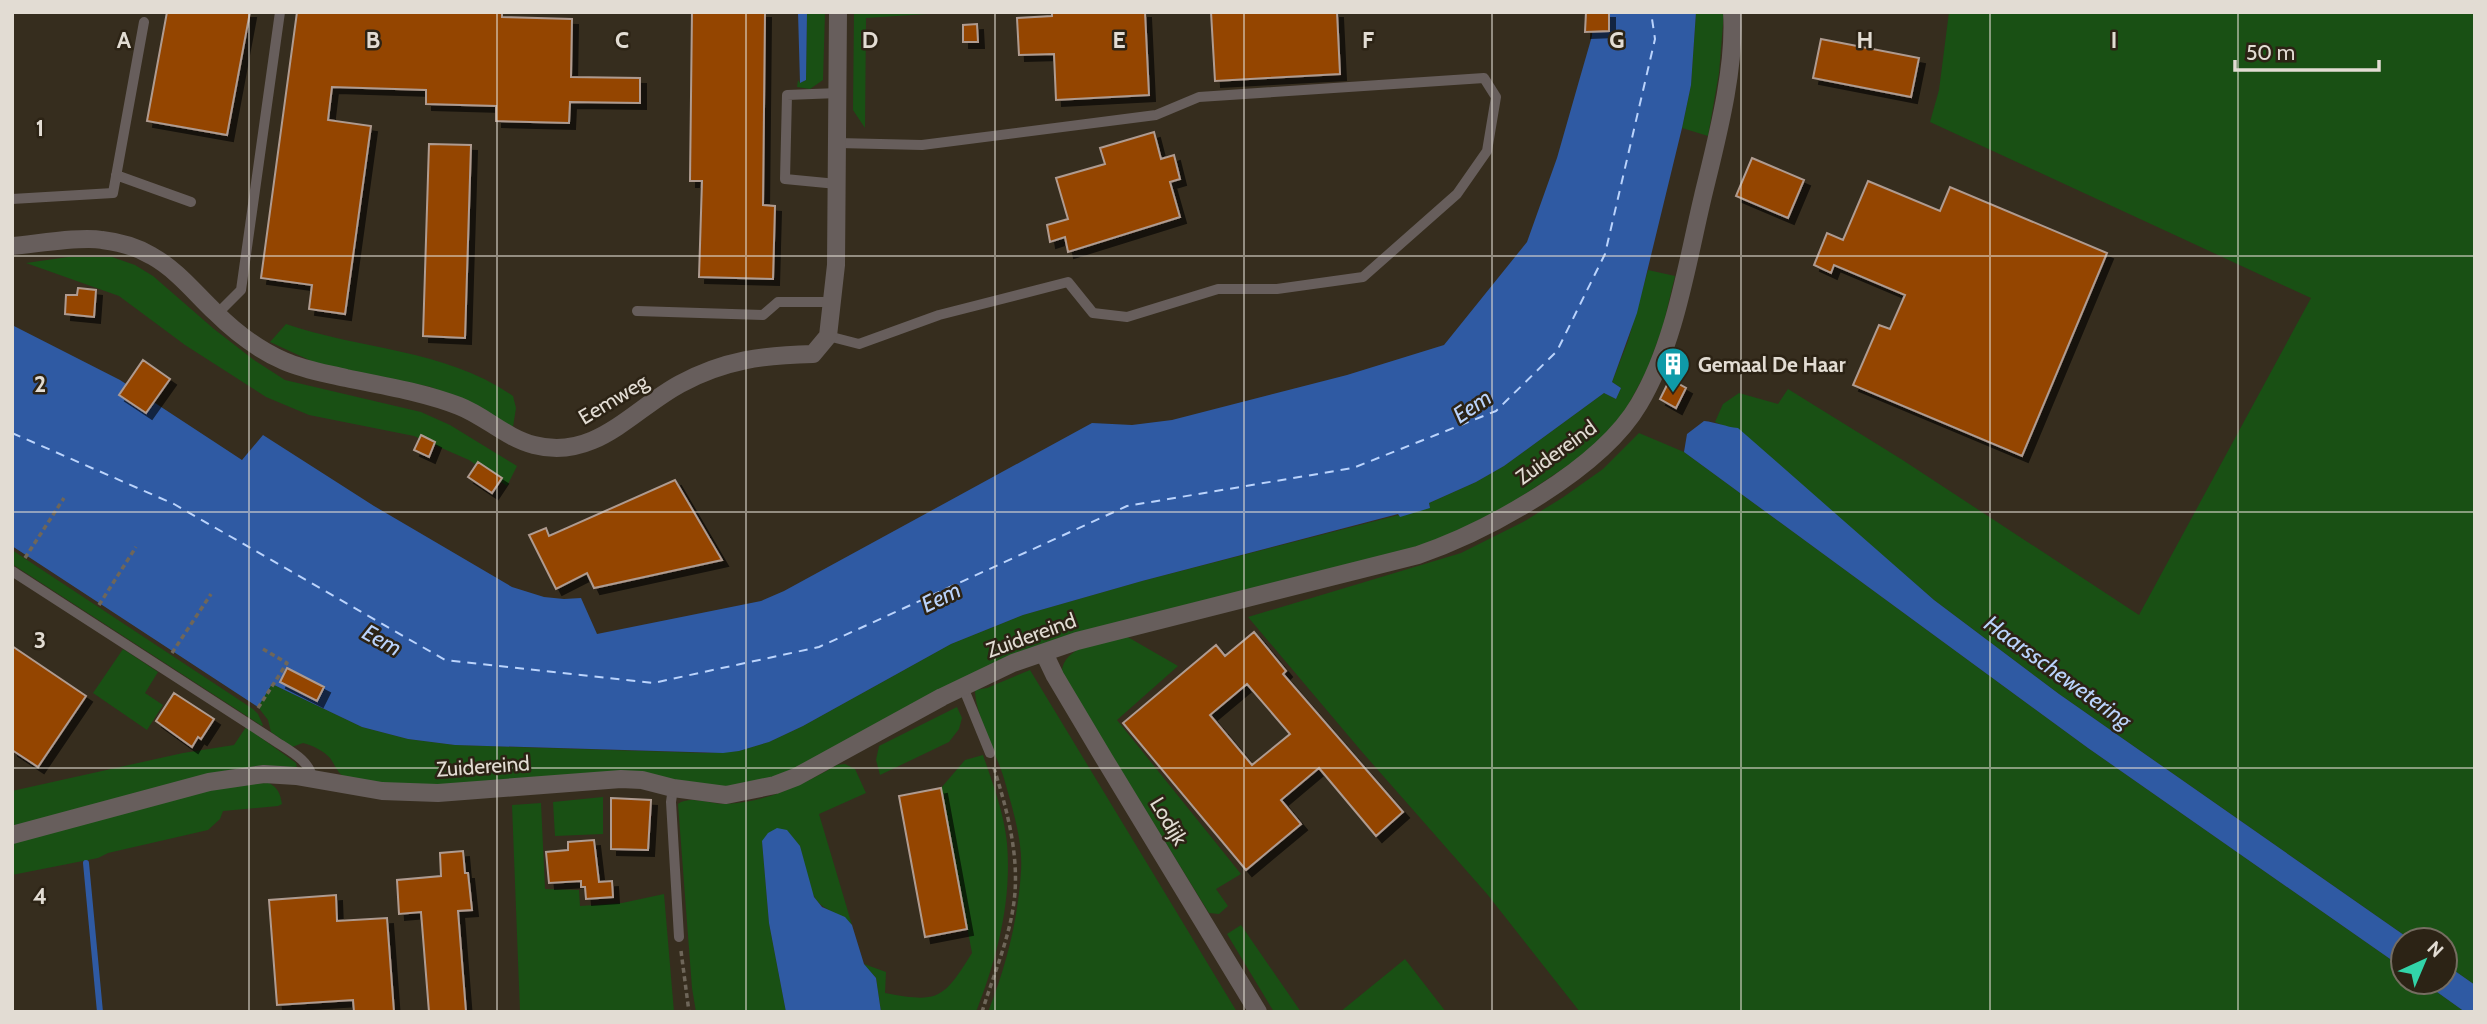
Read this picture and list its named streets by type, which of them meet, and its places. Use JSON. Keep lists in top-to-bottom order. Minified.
{"streets":{"street":["Eemweg","Zuidereind","Lodijk"]},"crossings":[["Zuidereind","Lodijk"]],"water":["Eem","Haarsschewetering"],"places":{"building":["Gemaal De Haar"]},"scale_bar":"50 m","north":"top right","grid":{"columns":["A","B","C","D","E","F","G","H","I"],"rows":["1","2","3","4"]}}
